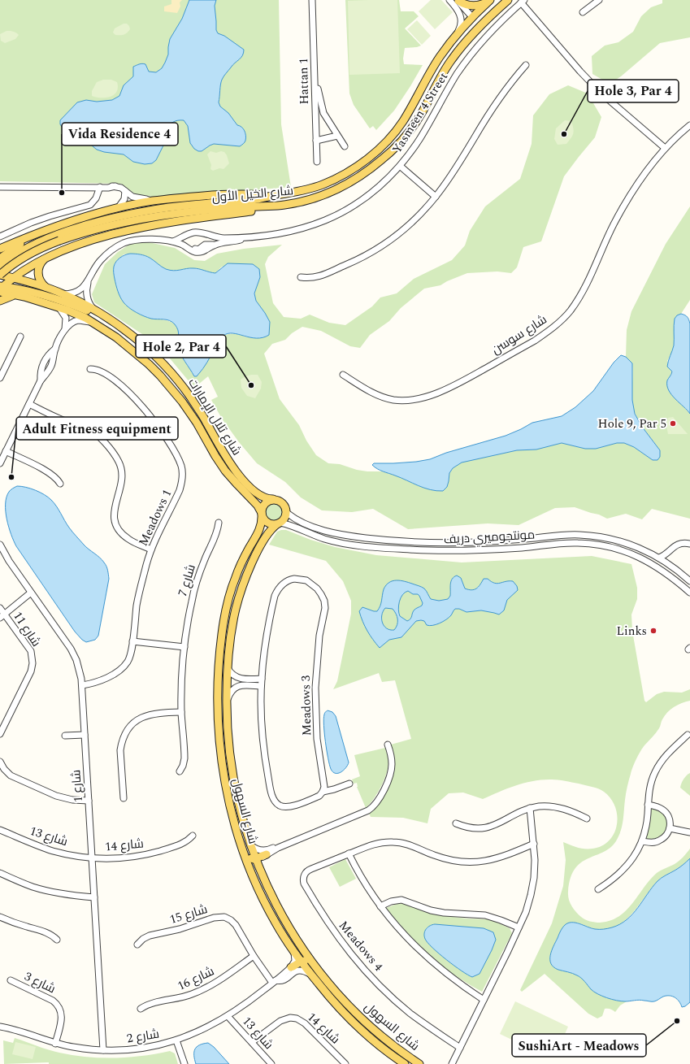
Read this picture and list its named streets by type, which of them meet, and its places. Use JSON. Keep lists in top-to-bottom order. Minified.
{"streets":{"main road":["شارع الخيل الأول","شارع تلال الإمارات","شارع السهول"],"street":["Hattan 1","Yasmeen 4 Street","شارع سوسن","Meadows 1","مونتجوميري دريف","شارع 7","شارع 11","Meadows 3","شارع 1","شارع 13","شارع 14","شارع 15","Meadows 4","شارع 16","شارع 3","شارع 2"]},"crossings":[["شارع الخيل الأول","شارع تلال الإمارات"],["شارع تلال الإمارات","مونتجوميري دريف"],["شارع تلال الإمارات","شارع السهول"],["Meadows 1","شارع 1"],["مونتجوميري دريف","شارع السهول"],["شارع 1","شارع 13"],["شارع 1","شارع 14"],["شارع 1","شارع 2"],["شارع 13","شارع 14"],["شارع 13","شارع 2"],["شارع 15","شارع 16"],["شارع 15","شارع 2"],["شارع 3","شارع 2"]],"places":["Hole 3, Par 4","Vida Residence 4","Hole 2, Par 4","Hole 9, Par 5","Adult Fitness equipment","Links","SushiArt - Meadows"]}
